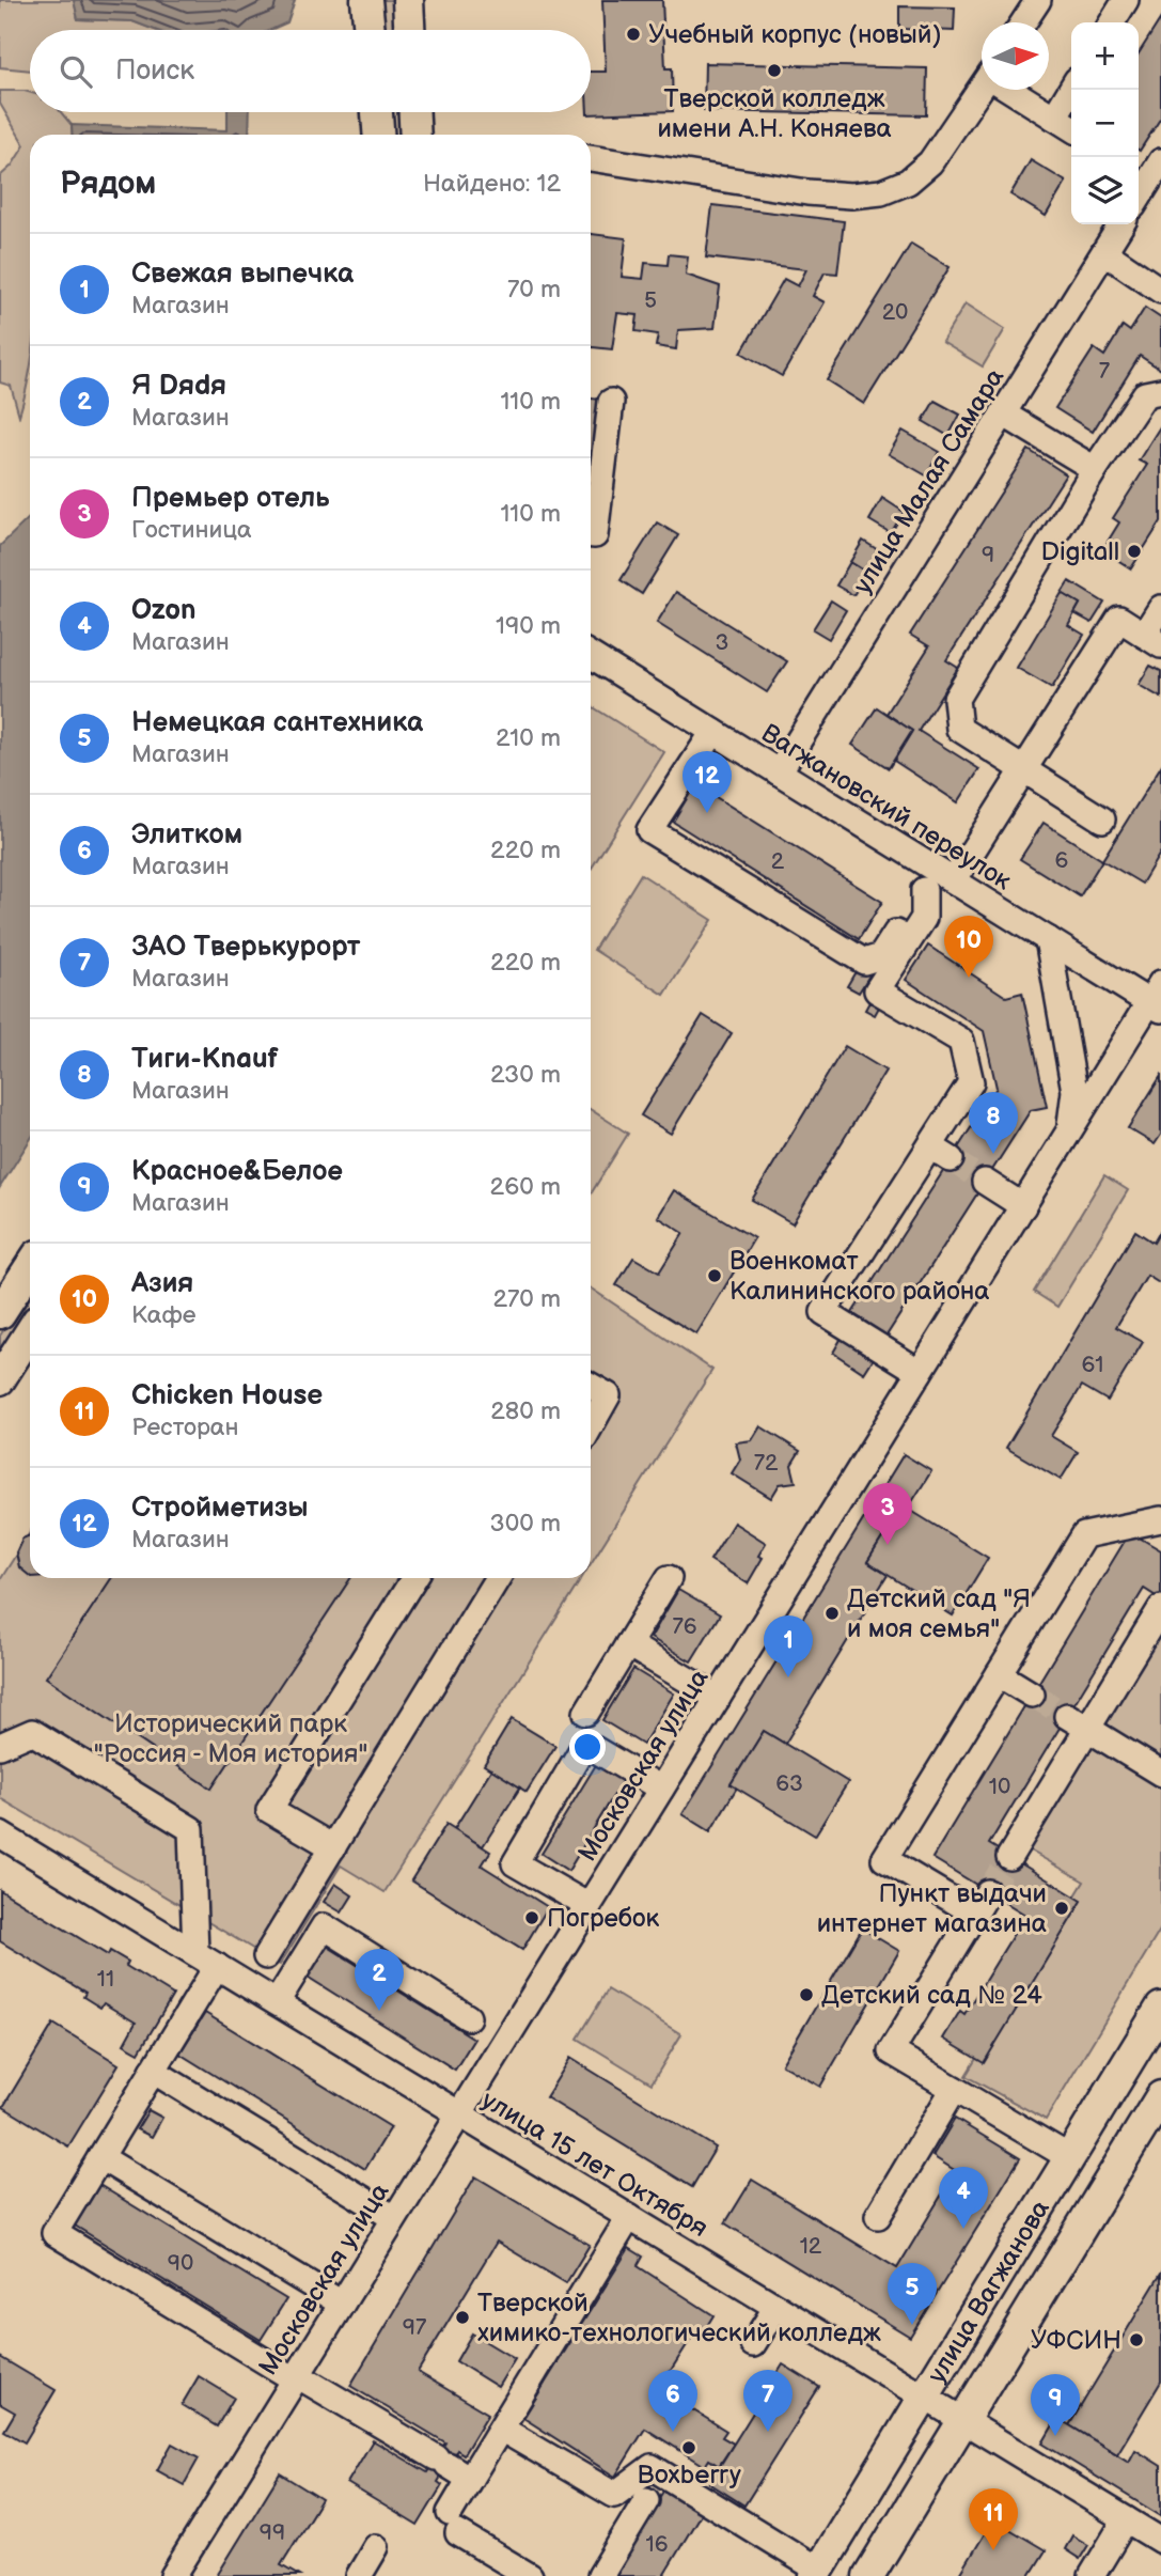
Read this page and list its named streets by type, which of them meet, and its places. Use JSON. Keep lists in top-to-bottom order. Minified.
{"streets":{"main road":["улица Вагжанова"],"street":["улица Малая Самара","Вагжановский переулок","Московская улица","улица 15 лет Октября"]},"crossings":[["улица Малая Самара","Вагжановский переулок"],["Вагжановский переулок","Московская улица"],["Московская улица","улица 15 лет Октября"],["улица 15 лет Октября","улица Вагжанова"]],"parks":["Исторический парк \"Россия - Моя история\""],"places":["Учебный корпус (новый)","Тверской колледж имени А.Н. Коняева","Digitall","Военкомат Калининского района","Детский сад \"Я и моя семья\"","Пункт выдачи интернет магазина","Погребок","Детский сад № 24","Тверской химико-технологический колледж","УФСИН","Boxberry"],"house_numbers":["5","20","7","9","3","6","2","61","72","76","63","10","11","12","90","97","99","16"],"north":"right","page":{"map_buttons":["+","−"],"search":"Поиск","heading":["Рядом","Найдено: 12"],"list":[{"mark":"1","name":"Свежая выпечка","note":"Магазин","value":"70 m"},{"mark":"2","name":"Я Dяdя","note":"Магазин","value":"110 m"},{"mark":"3","name":"Премьер отель","note":"Гостиница","value":"110 m"},{"mark":"4","name":"Ozon","note":"Магазин","value":"190 m"},{"mark":"5","name":"Немецкая сантехника","note":"Магазин","value":"210 m"},{"mark":"6","name":"Элитком","note":"Магазин","value":"220 m"},{"mark":"7","name":"ЗАО Тверькурорт","note":"Магазин","value":"220 m"},{"mark":"8","name":"Тиги-Knauf","note":"Магазин","value":"230 m"},{"mark":"9","name":"Красное&Белое","note":"Магазин","value":"260 m"},{"mark":"10","name":"Азия","note":"Кафе","value":"270 m"},{"mark":"11","name":"Chicken House","note":"Ресторан","value":"280 m"},{"mark":"12","name":"Стройметизы","note":"Магазин","value":"300 m"}],"pins":["12","10","8","3","1","2","4","5","6","7","9","11"]}}
